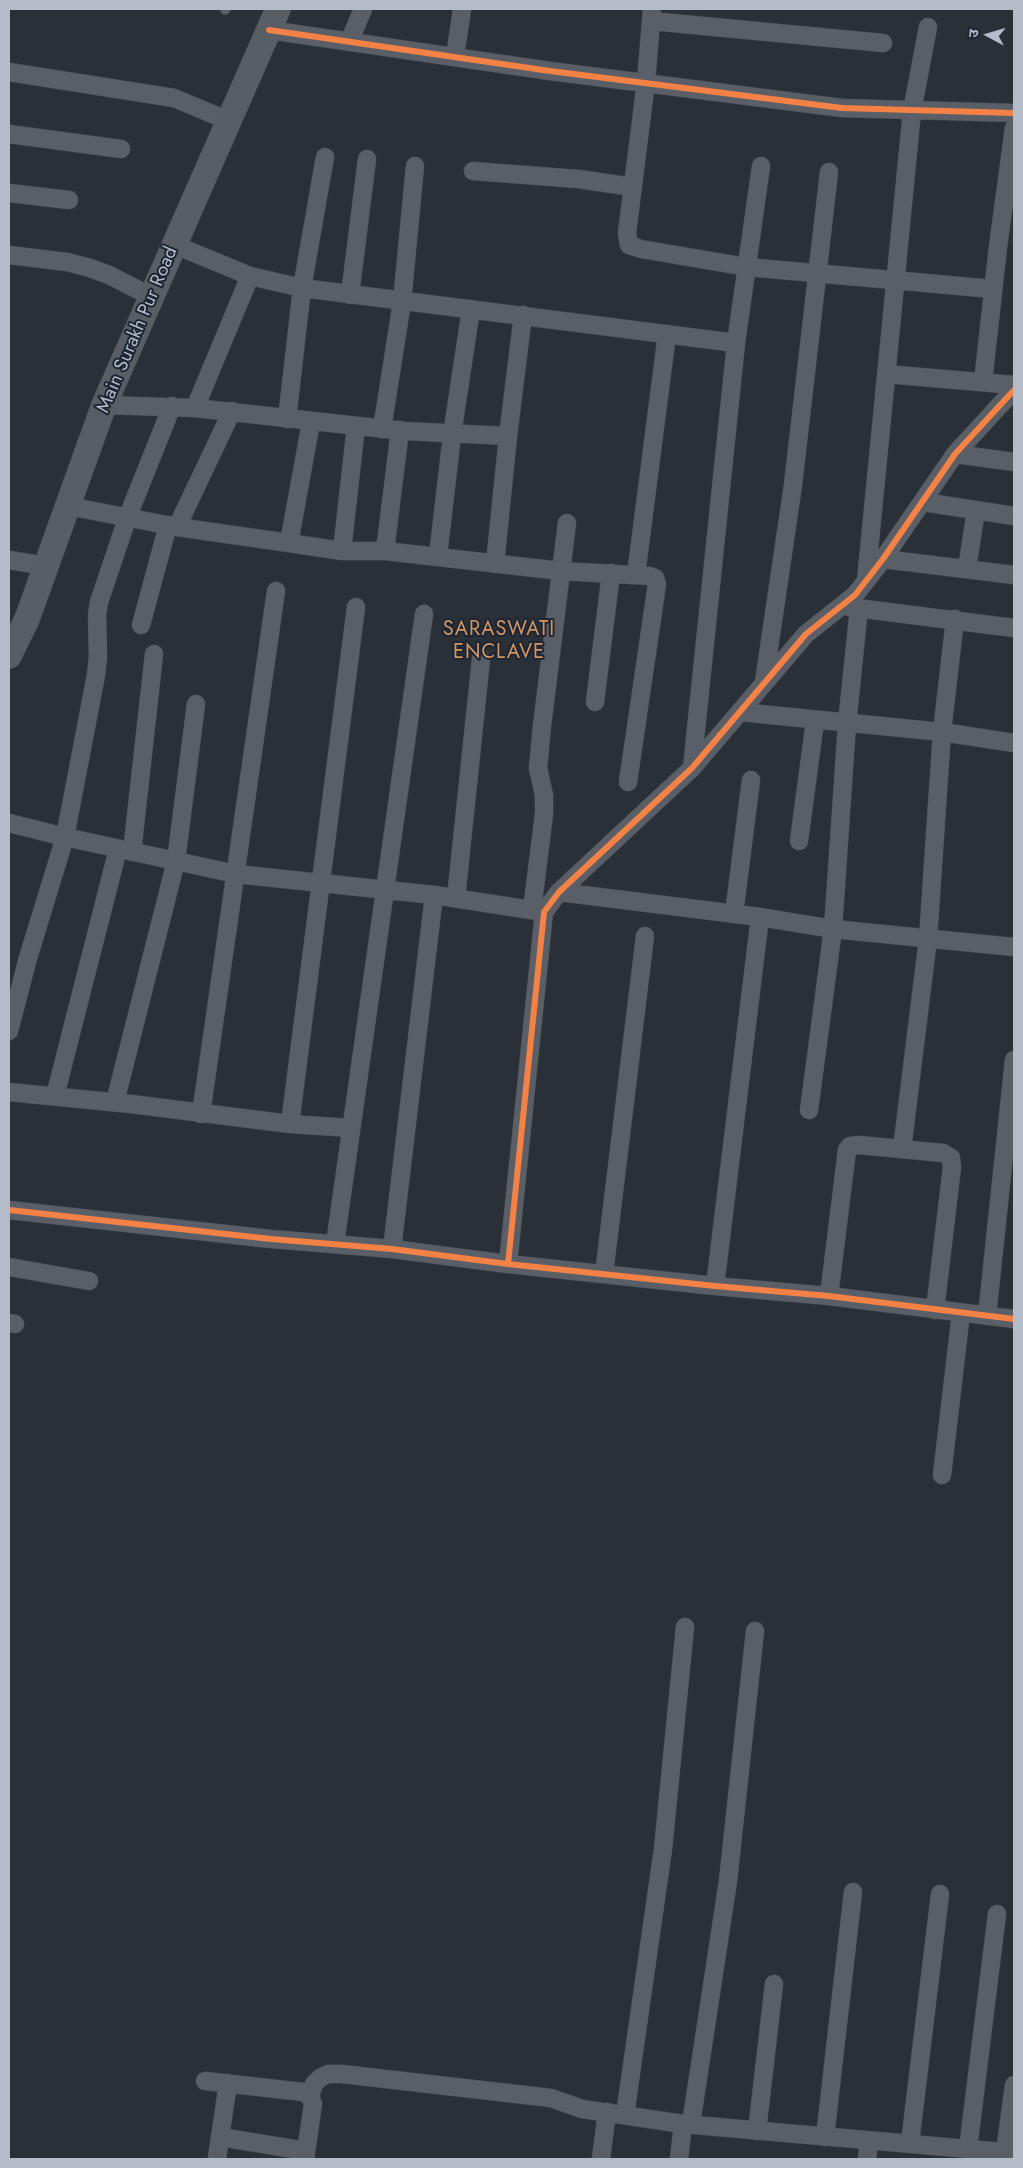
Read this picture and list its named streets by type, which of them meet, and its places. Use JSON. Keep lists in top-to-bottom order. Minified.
{"streets":{"street":["Main Surakh Pur Road"]},"districts":["SARASWATI ENCLAVE"],"north":"left"}
